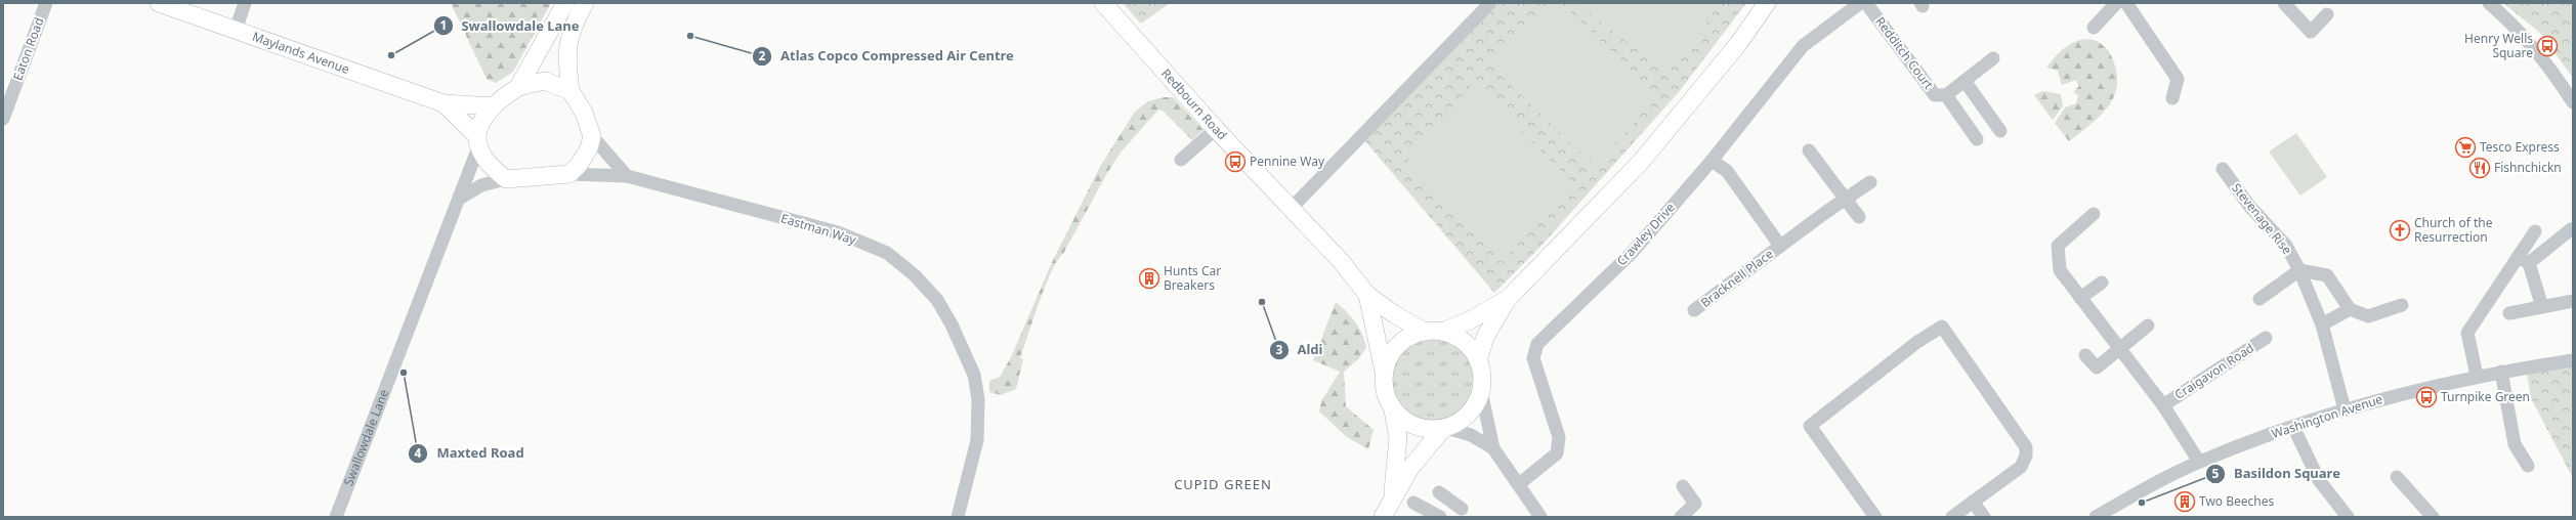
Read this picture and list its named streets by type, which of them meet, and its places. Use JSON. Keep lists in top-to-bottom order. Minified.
{"streets":{"main road":["Maylands Avenue","Redbourn Road"],"street":["Eaton Road","Redditch Court","Stevenage Rise","Eastman Way","Crawley Drive","Bracknell Place","Craigavon Road","Washington Avenue","Swallowdale Lane"]},"crossings":[["Maylands Avenue","Eastman Way"],["Maylands Avenue","Swallowdale Lane"],["Stevenage Rise","Washington Avenue"],["Eastman Way","Swallowdale Lane"],["Crawley Drive","Bracknell Place"],["Craigavon Road","Washington Avenue"]],"districts":["CUPID GREEN"],"places":{"other":["Atlas Copco Compressed Air Centre","Swallowdale Lane","Aldi","Maxted Road","Basildon Square"],"bus stop":["Henry Wells Square","Pennine Way","Turnpike Green"],"supermarket":["Tesco Express"],"restaurant":["Fishnchickn"],"church":["Church of the Resurrection"],"building":["Hunts Car Breakers","Two Beeches"]}}
